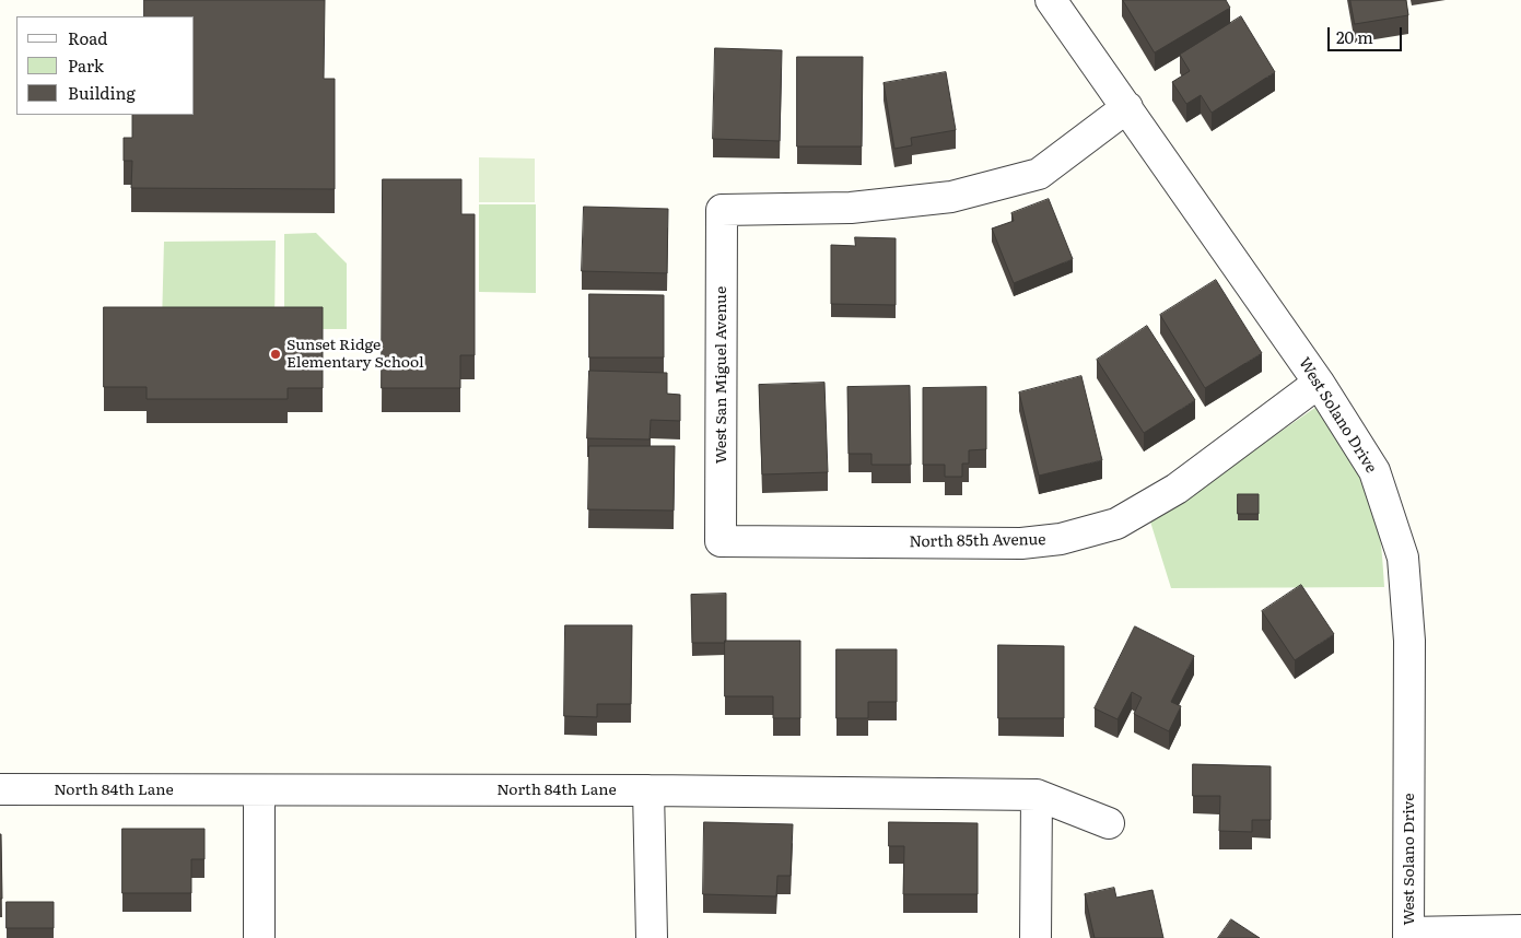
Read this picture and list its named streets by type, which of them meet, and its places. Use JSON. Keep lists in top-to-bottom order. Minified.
{"streets":{"street":["West San Miguel Avenue","West Solano Drive","North 85th Avenue","North 84th Lane"]},"crossings":[["West San Miguel Avenue","West Solano Drive"],["West San Miguel Avenue","North 85th Avenue"],["West Solano Drive","North 85th Avenue"]],"places":["Sunset Ridge Elementary School"],"legend":["Road","Park","Building"],"scale_bar":"20 m"}
